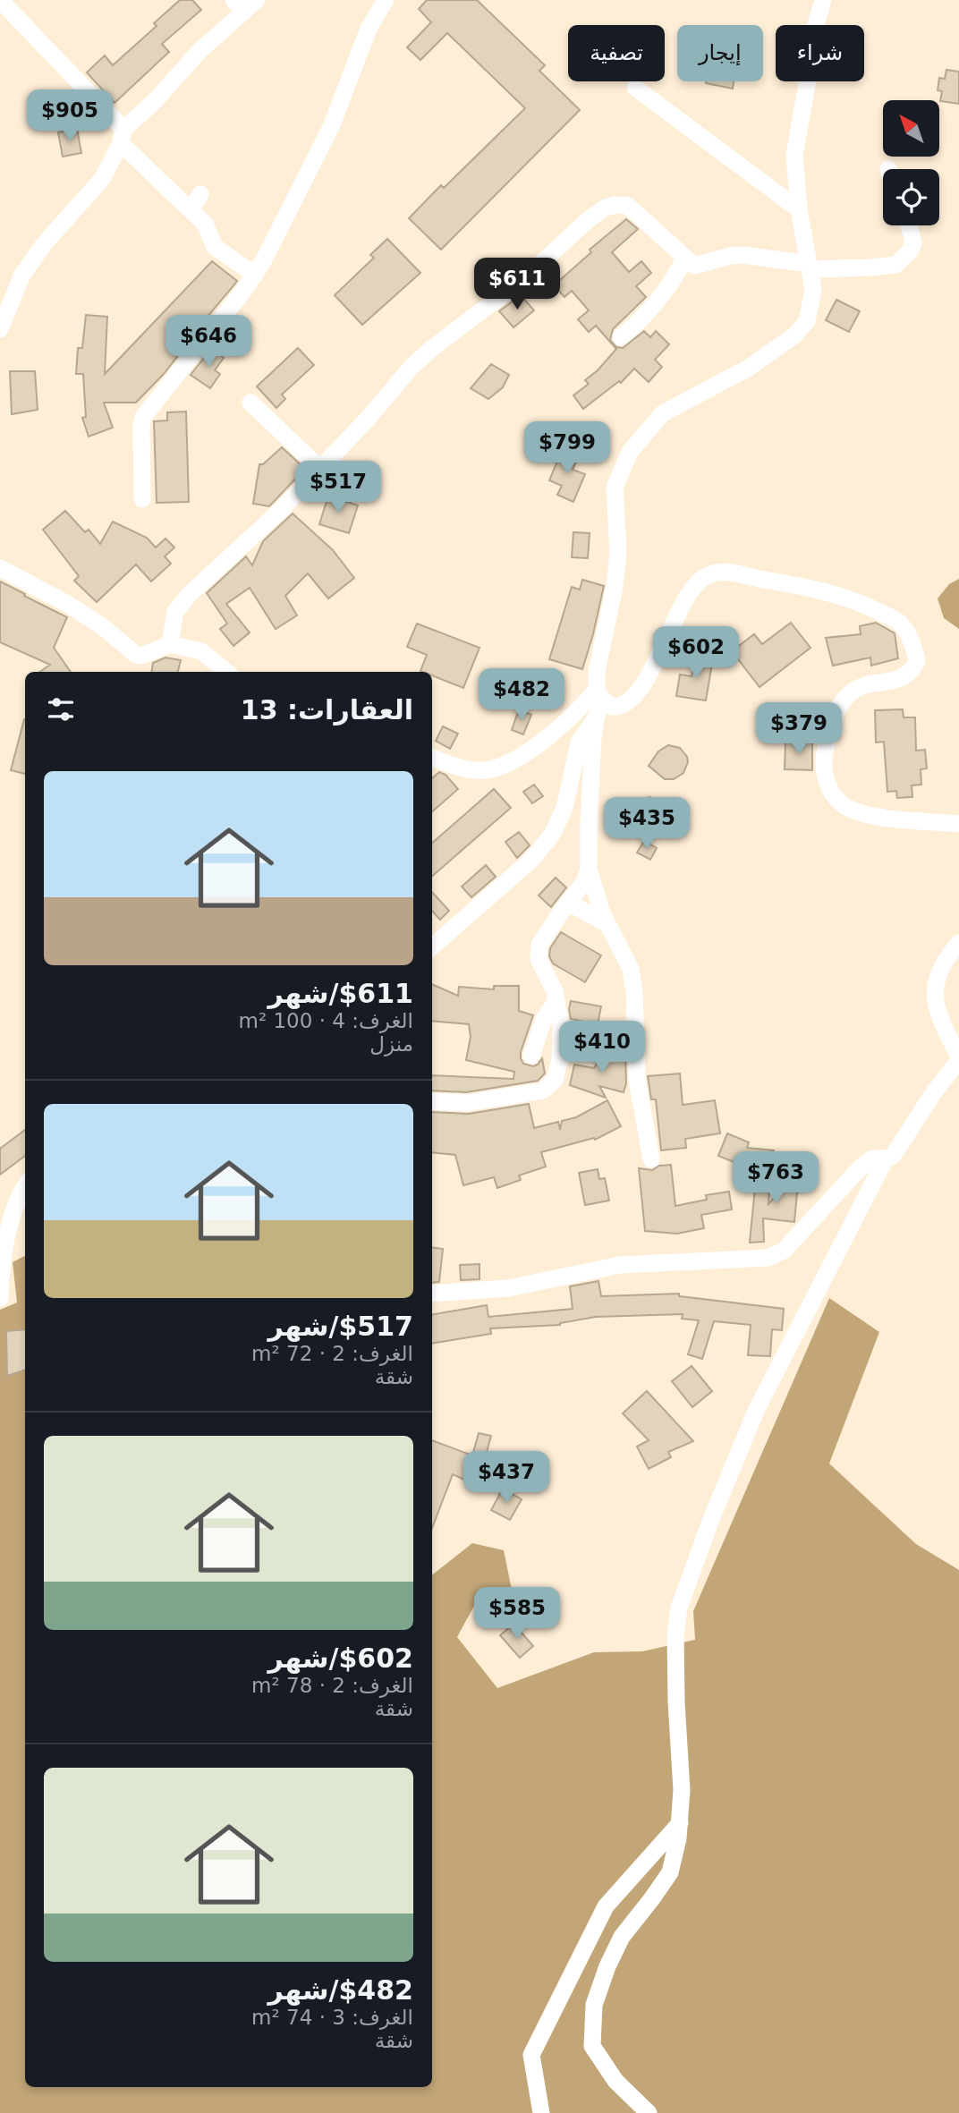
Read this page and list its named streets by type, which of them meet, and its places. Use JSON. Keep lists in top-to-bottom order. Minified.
{"north":"top left","page":{"chip":["شراء","إيجار","تصفية"],"price":["$905","$611","$646","$799","$517","$602","$482","$379","$435","$410","$763","$437","$585"],"heading":"العقارات: 13","list":[{"name":"$611/شهر","note":"الغرف: 4 · 100 m² · منزل"},{"name":"$517/شهر","note":"الغرف: 2 · 72 m² · شقة"},{"name":"$602/شهر","note":"الغرف: 2 · 78 m² · شقة"},{"name":"$482/شهر","note":"الغرف: 3 · 74 m² · شقة"}]}}
